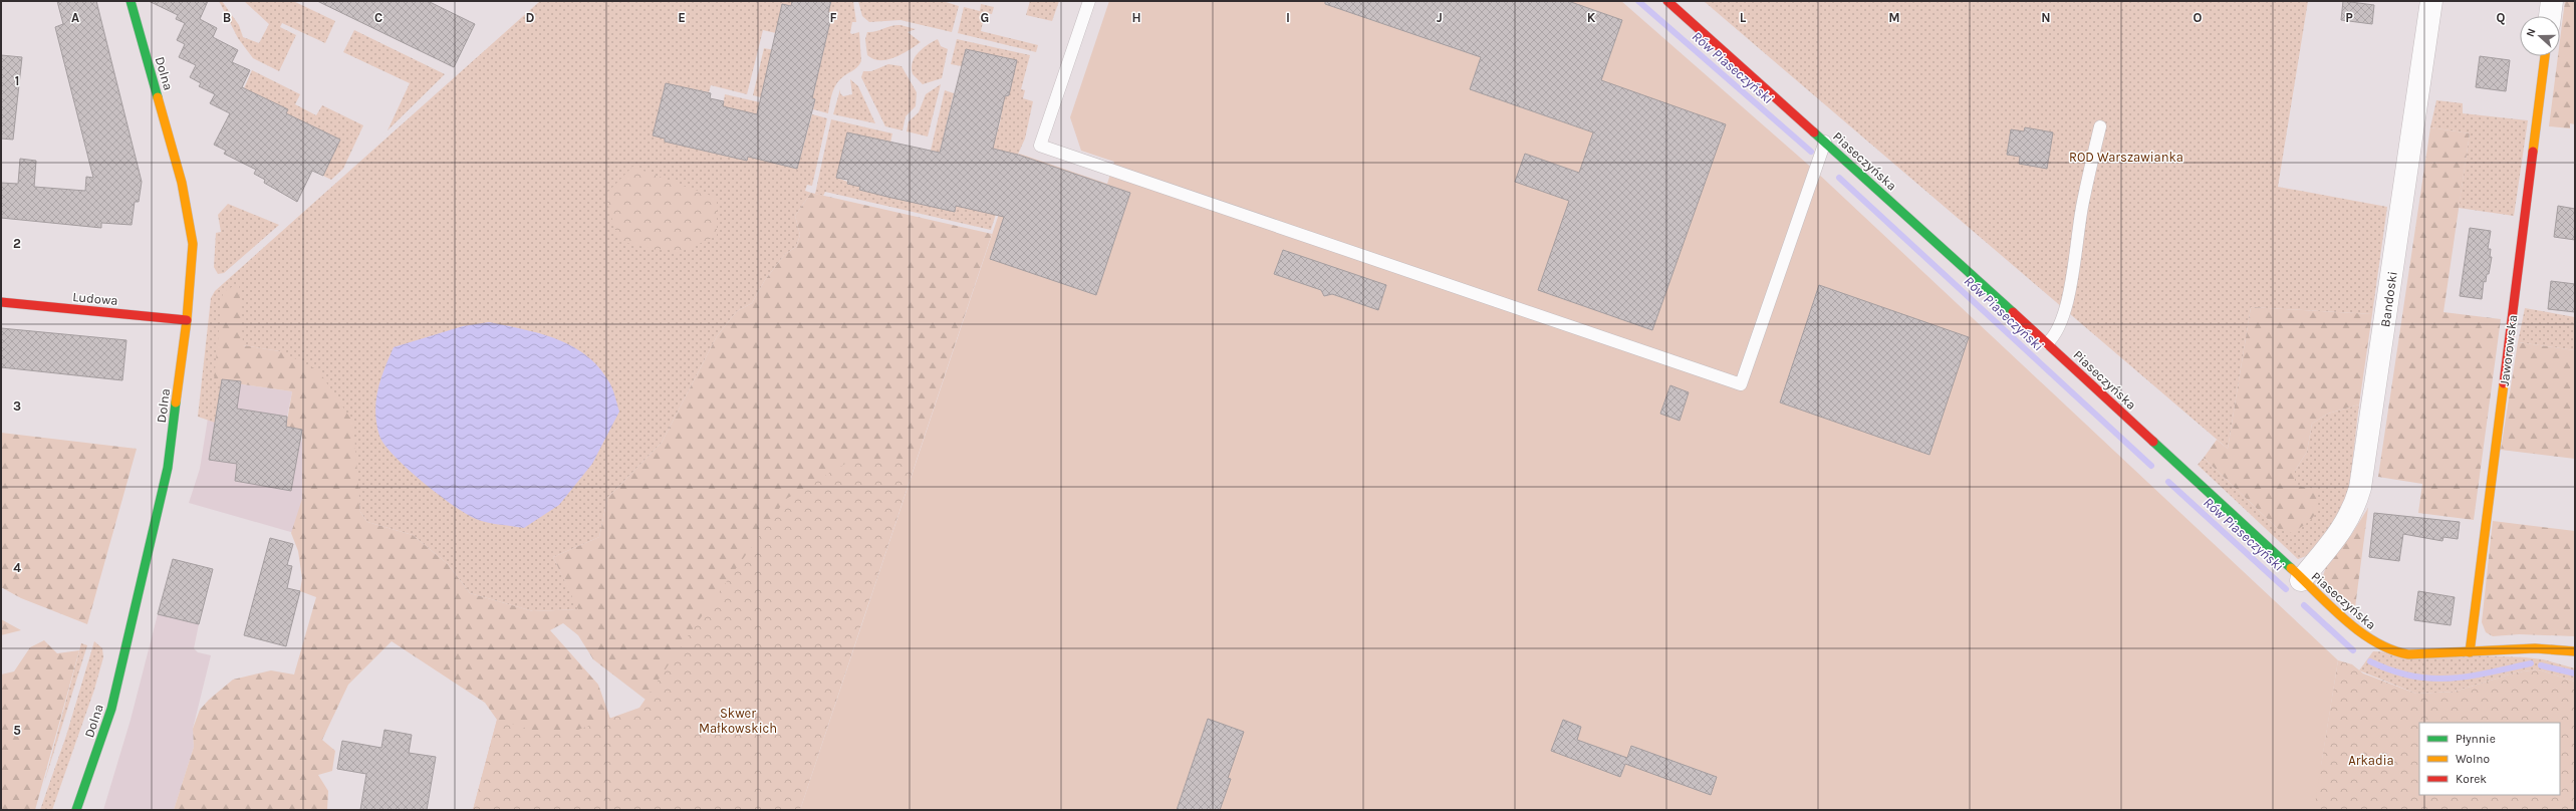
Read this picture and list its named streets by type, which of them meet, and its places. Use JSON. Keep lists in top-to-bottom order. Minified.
{"streets":{"street":["Dolna","Piaseczyńska","Ludowa","Bandoski","Jaworowska"]},"crossings":[["Dolna","Ludowa"],["Piaseczyńska","Bandoski"],["Piaseczyńska","Jaworowska"]],"water":["Rów Piaseczyński"],"parks":["ROD Warszawianka","Skwer Małkowskich","Arkadia"],"legend":["Płynnie","Wolno","Korek"],"north":"left","grid":{"columns":["A","B","C","D","E","F","G","H","I","J","K","L","M","N","O","P","Q"],"rows":["1","2","3","4","5"]}}
